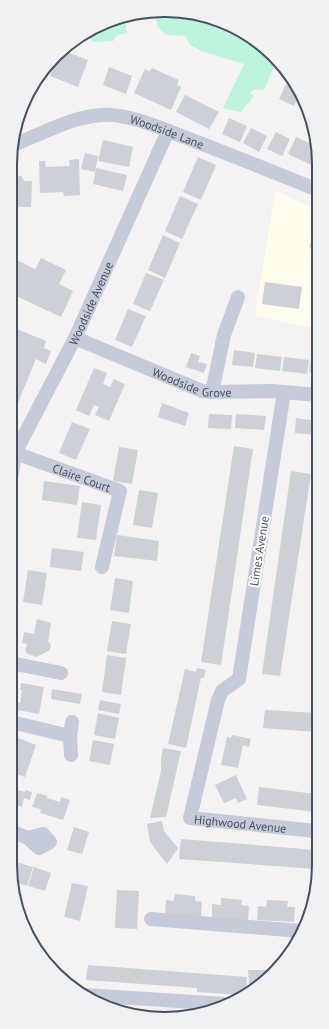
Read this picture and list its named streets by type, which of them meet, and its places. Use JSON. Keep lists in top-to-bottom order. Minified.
{"streets":{"street":["Woodside Lane","Woodside Avenue","Woodside Grove","Claire Court","Limes Avenue","Highwood Avenue"]},"crossings":[["Woodside Lane","Woodside Avenue"],["Woodside Avenue","Woodside Grove"],["Woodside Grove","Limes Avenue"],["Limes Avenue","Highwood Avenue"]]}
